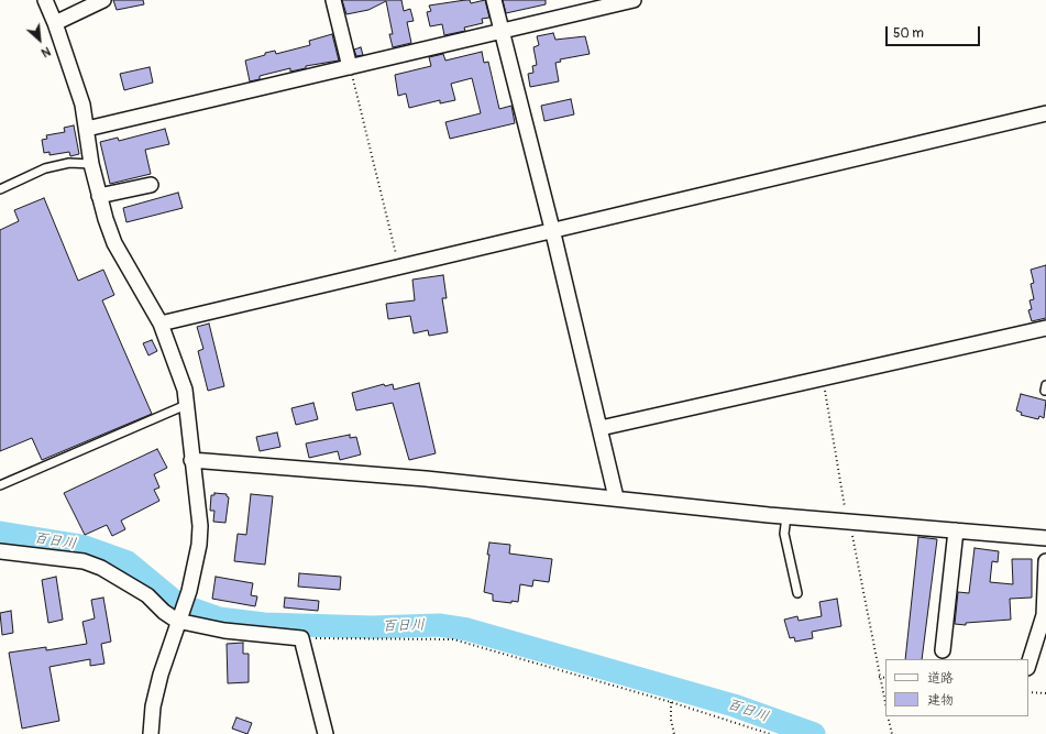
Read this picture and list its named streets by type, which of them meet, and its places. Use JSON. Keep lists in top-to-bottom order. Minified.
{"water":["百日川"],"legend":["道路","建物"],"scale_bar":"50 m","north":"bottom right"}
